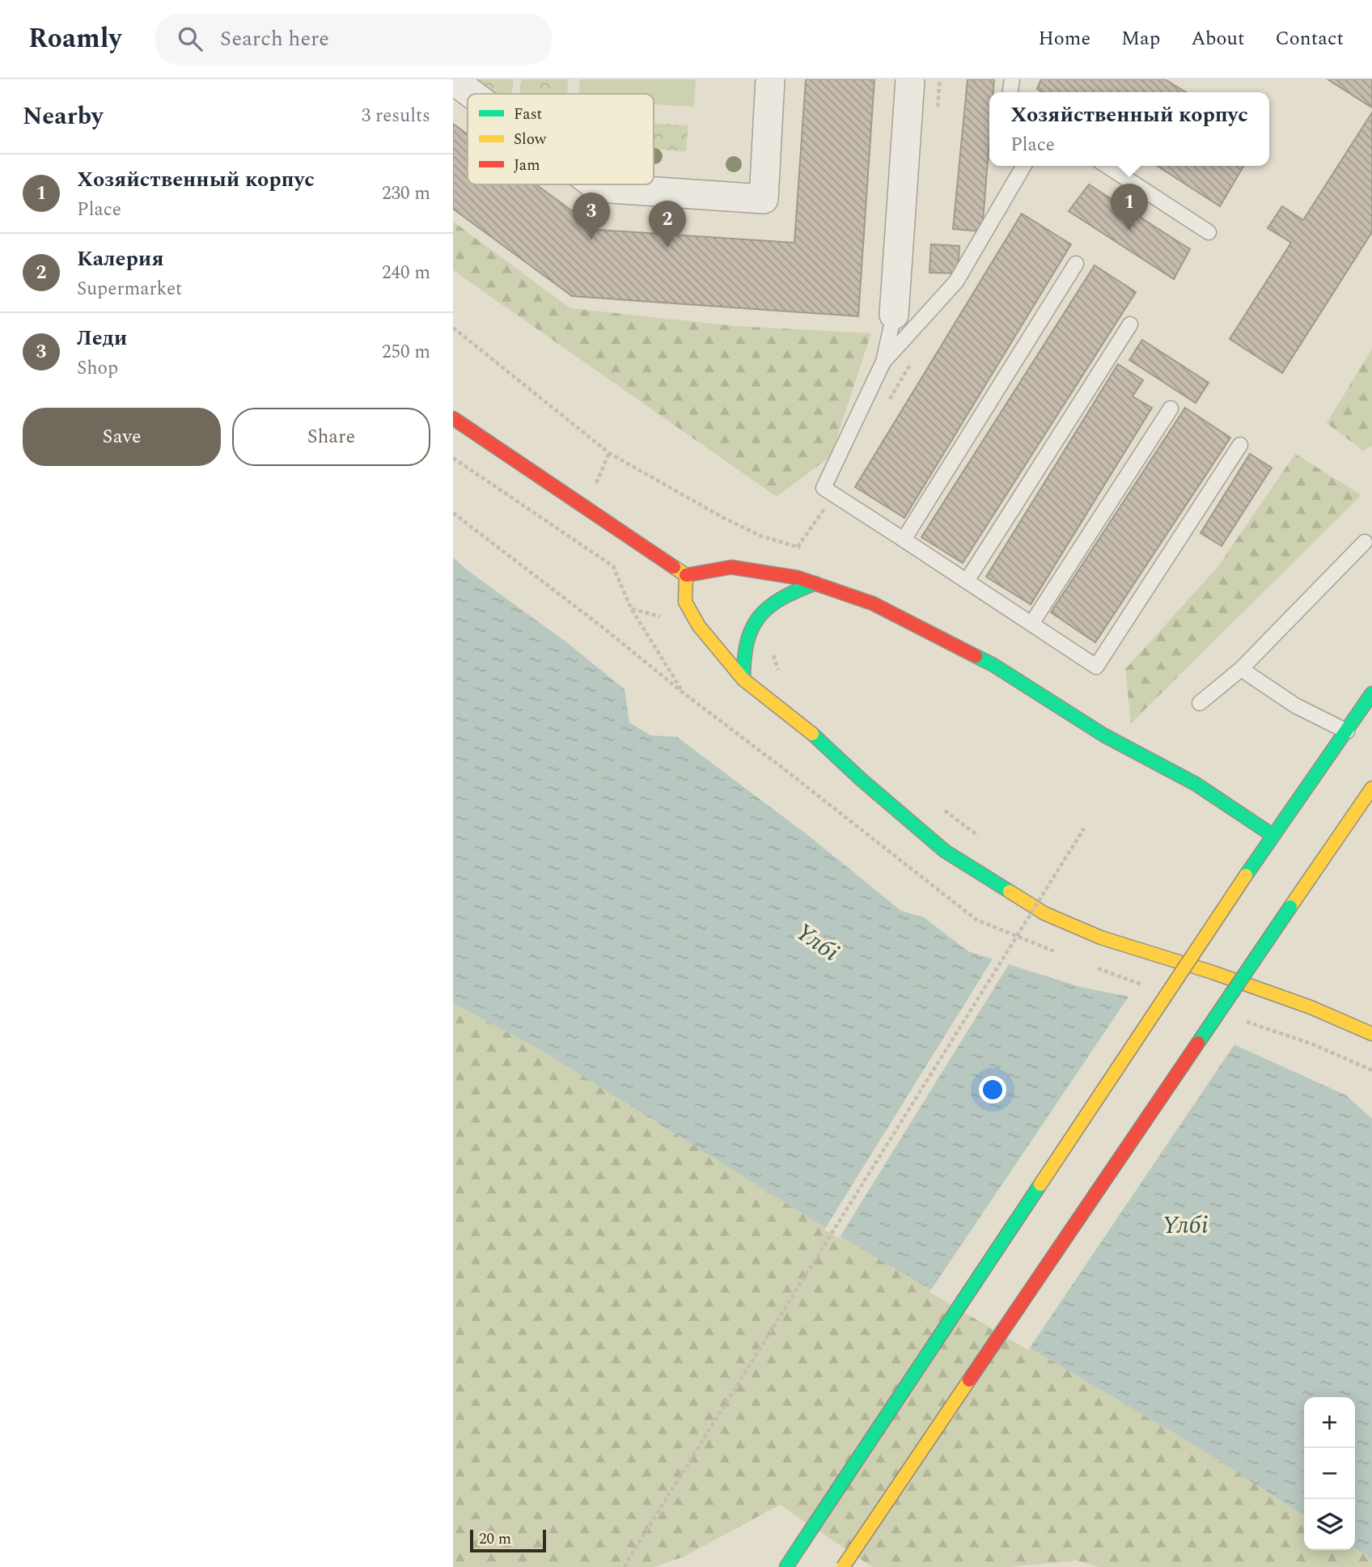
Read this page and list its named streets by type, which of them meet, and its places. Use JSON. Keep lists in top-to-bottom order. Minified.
{"water":["Үлбі"],"legend":["Fast","Slow","Jam"],"scale_bar":"20 m","page":{"header":"Roamly","search":"Search here","nav":["Home","Map","About","Contact"],"heading":["Nearby","3 results"],"popup":["Хозяйственный корпус","Place"],"list":[{"mark":"1","name":"Хозяйственный корпус","note":"Place","value":"230 m"},{"mark":"2","name":"Калерия","note":"Supermarket","value":"240 m"},{"mark":"3","name":"Леди","note":"Shop","value":"250 m"}],"pins":["1","3","2"],"buttons":["Save","Share"],"map_buttons":["+","−"],"scale":"20 m"}}
